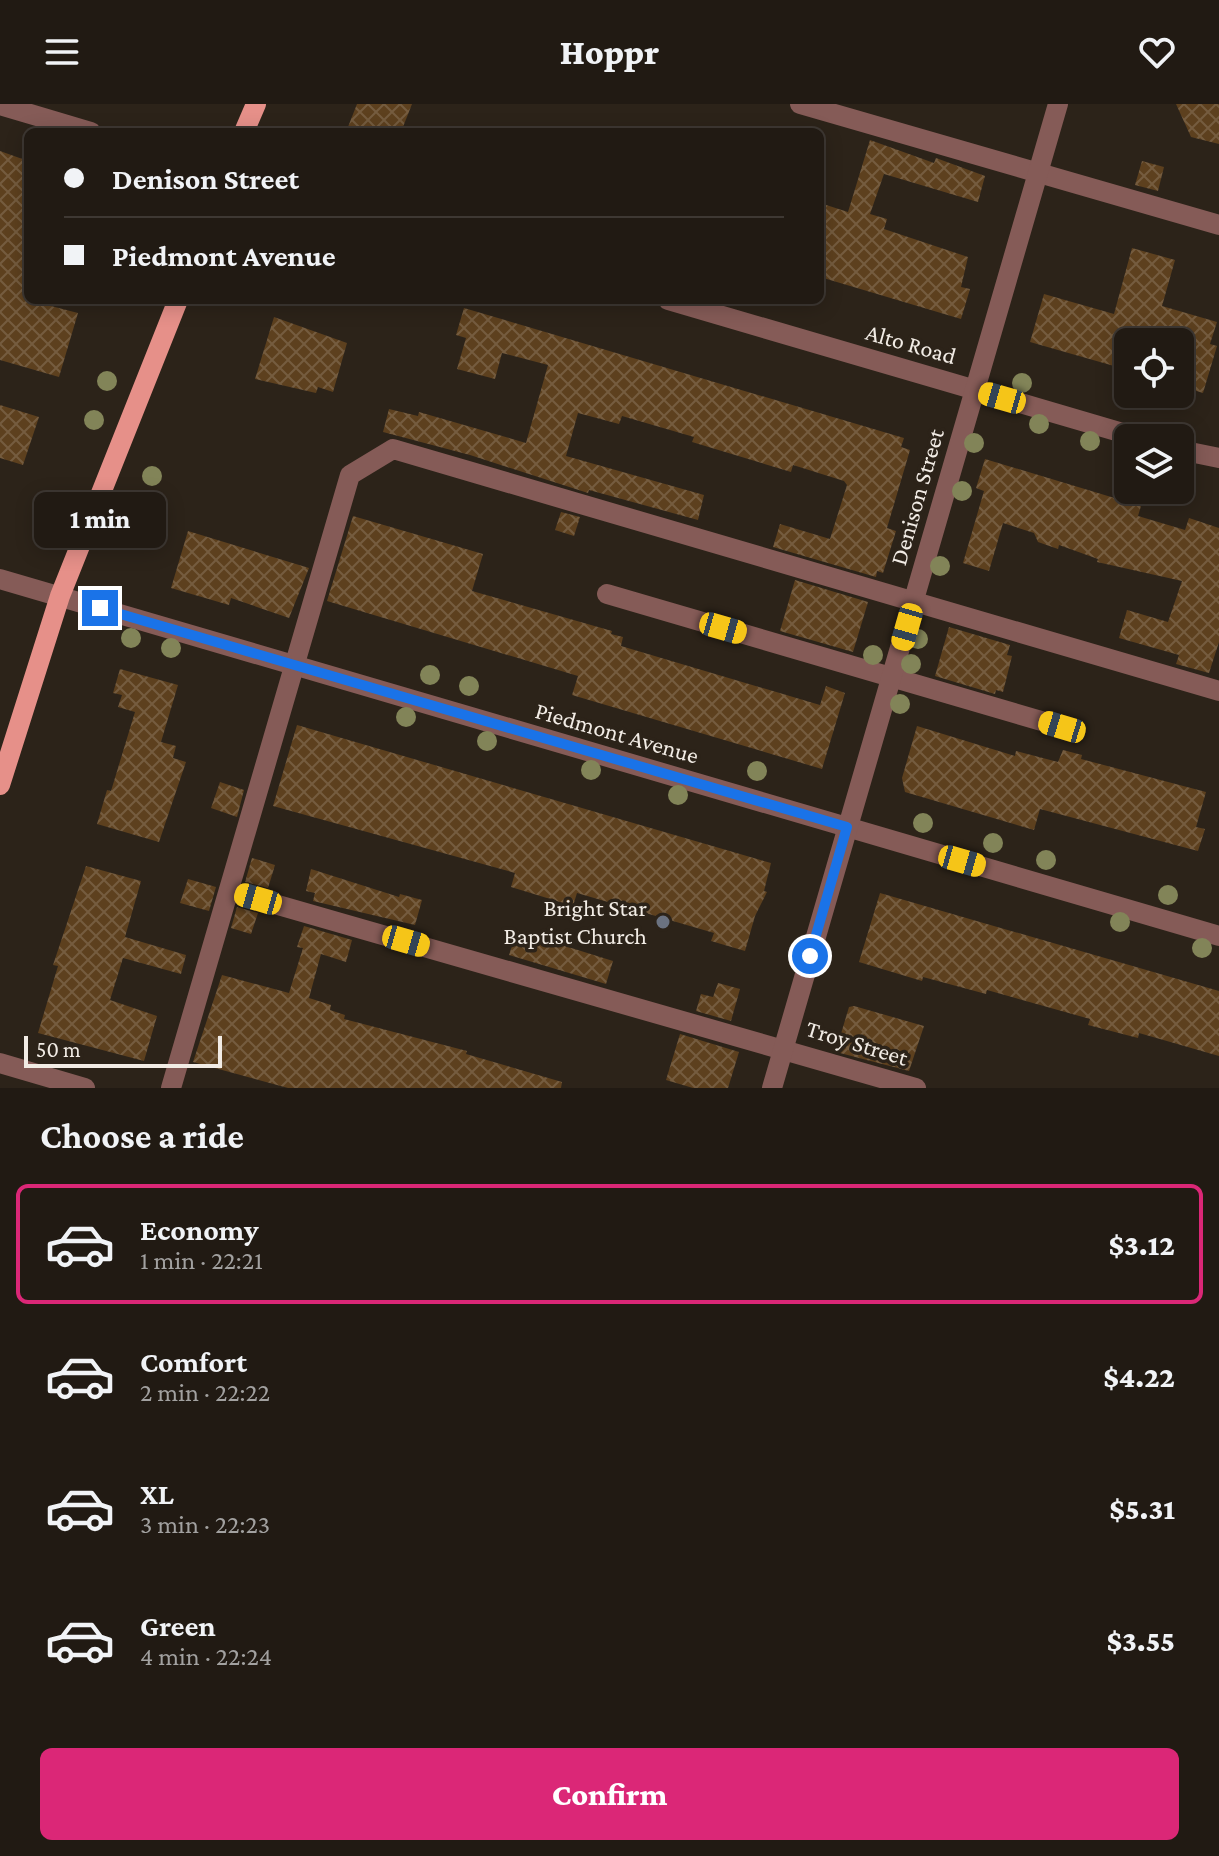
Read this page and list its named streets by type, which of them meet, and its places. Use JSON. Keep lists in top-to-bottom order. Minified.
{"streets":{"street":["Alto Road","Denison Street","Piedmont Avenue","Troy Street"]},"crossings":[["Alto Road","Denison Street"],["Denison Street","Piedmont Avenue"],["Denison Street","Troy Street"]],"places":["Bright Star Baptist Church"],"scale_bar":"50 m","page":{"header":"Hoppr","banner":["Denison Street","Piedmont Avenue"],"bubble":"1 min","scale":"50 m","heading":"Choose a ride","list":[{"name":"Economy","note":"1 min · 22:21","value":"$3.12"},{"name":"Comfort","note":"2 min · 22:22","value":"$4.22"},{"name":"XL","note":"3 min · 22:23","value":"$5.31"},{"name":"Green","note":"4 min · 22:24","value":"$3.55"}],"buttons":"Confirm"}}
